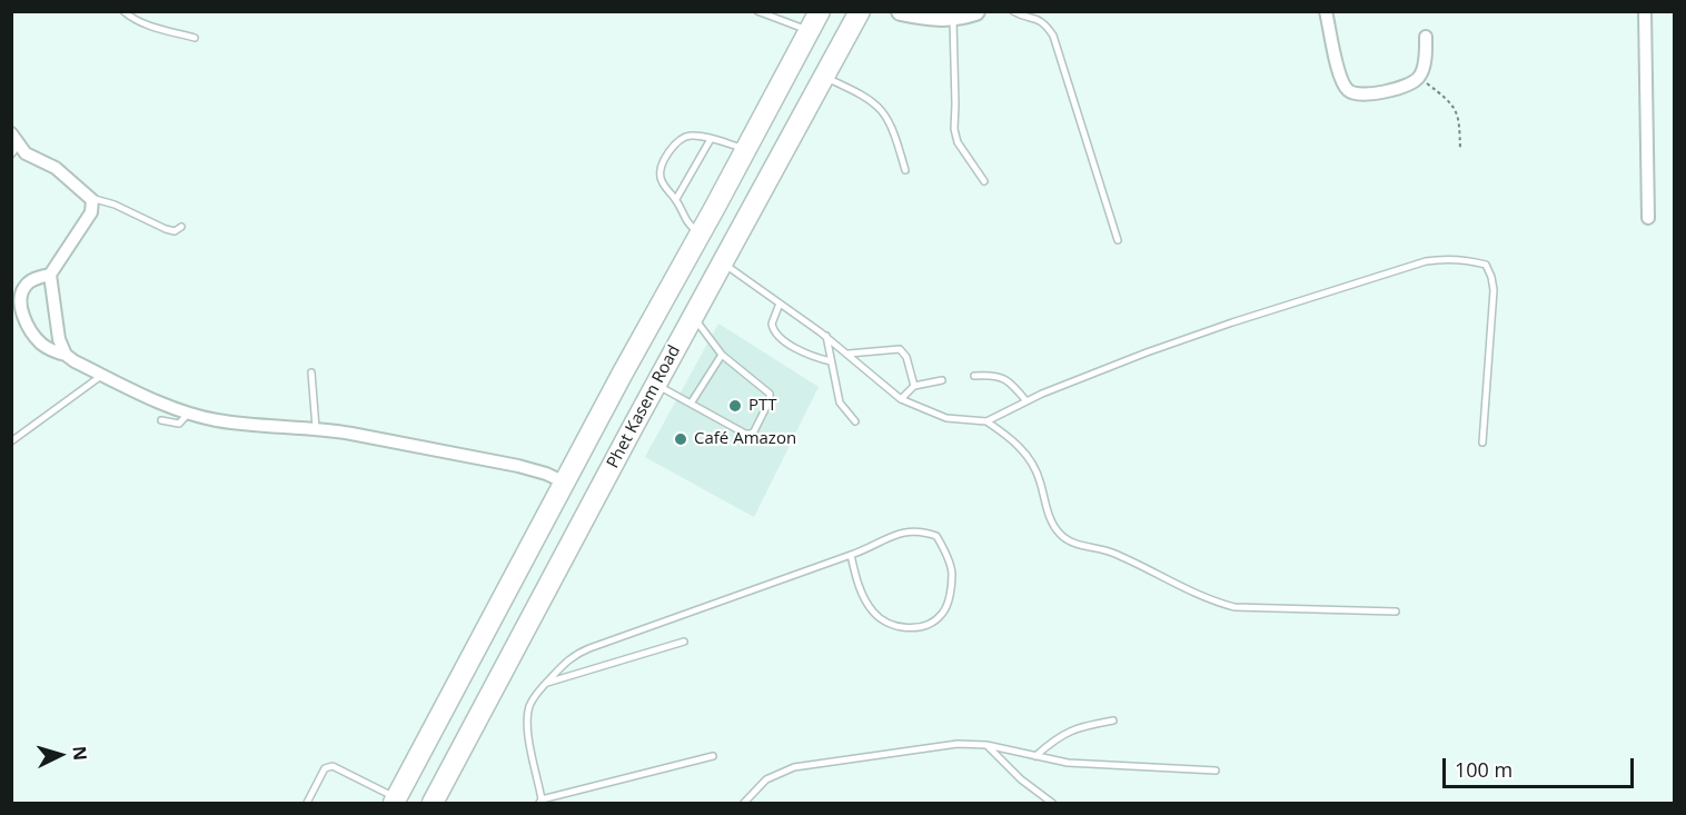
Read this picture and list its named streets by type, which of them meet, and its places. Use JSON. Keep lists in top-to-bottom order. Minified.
{"streets":{"main road":["Phet Kasem Road"]},"places":["PTT","Café Amazon"],"scale_bar":"100 m","north":"right"}
